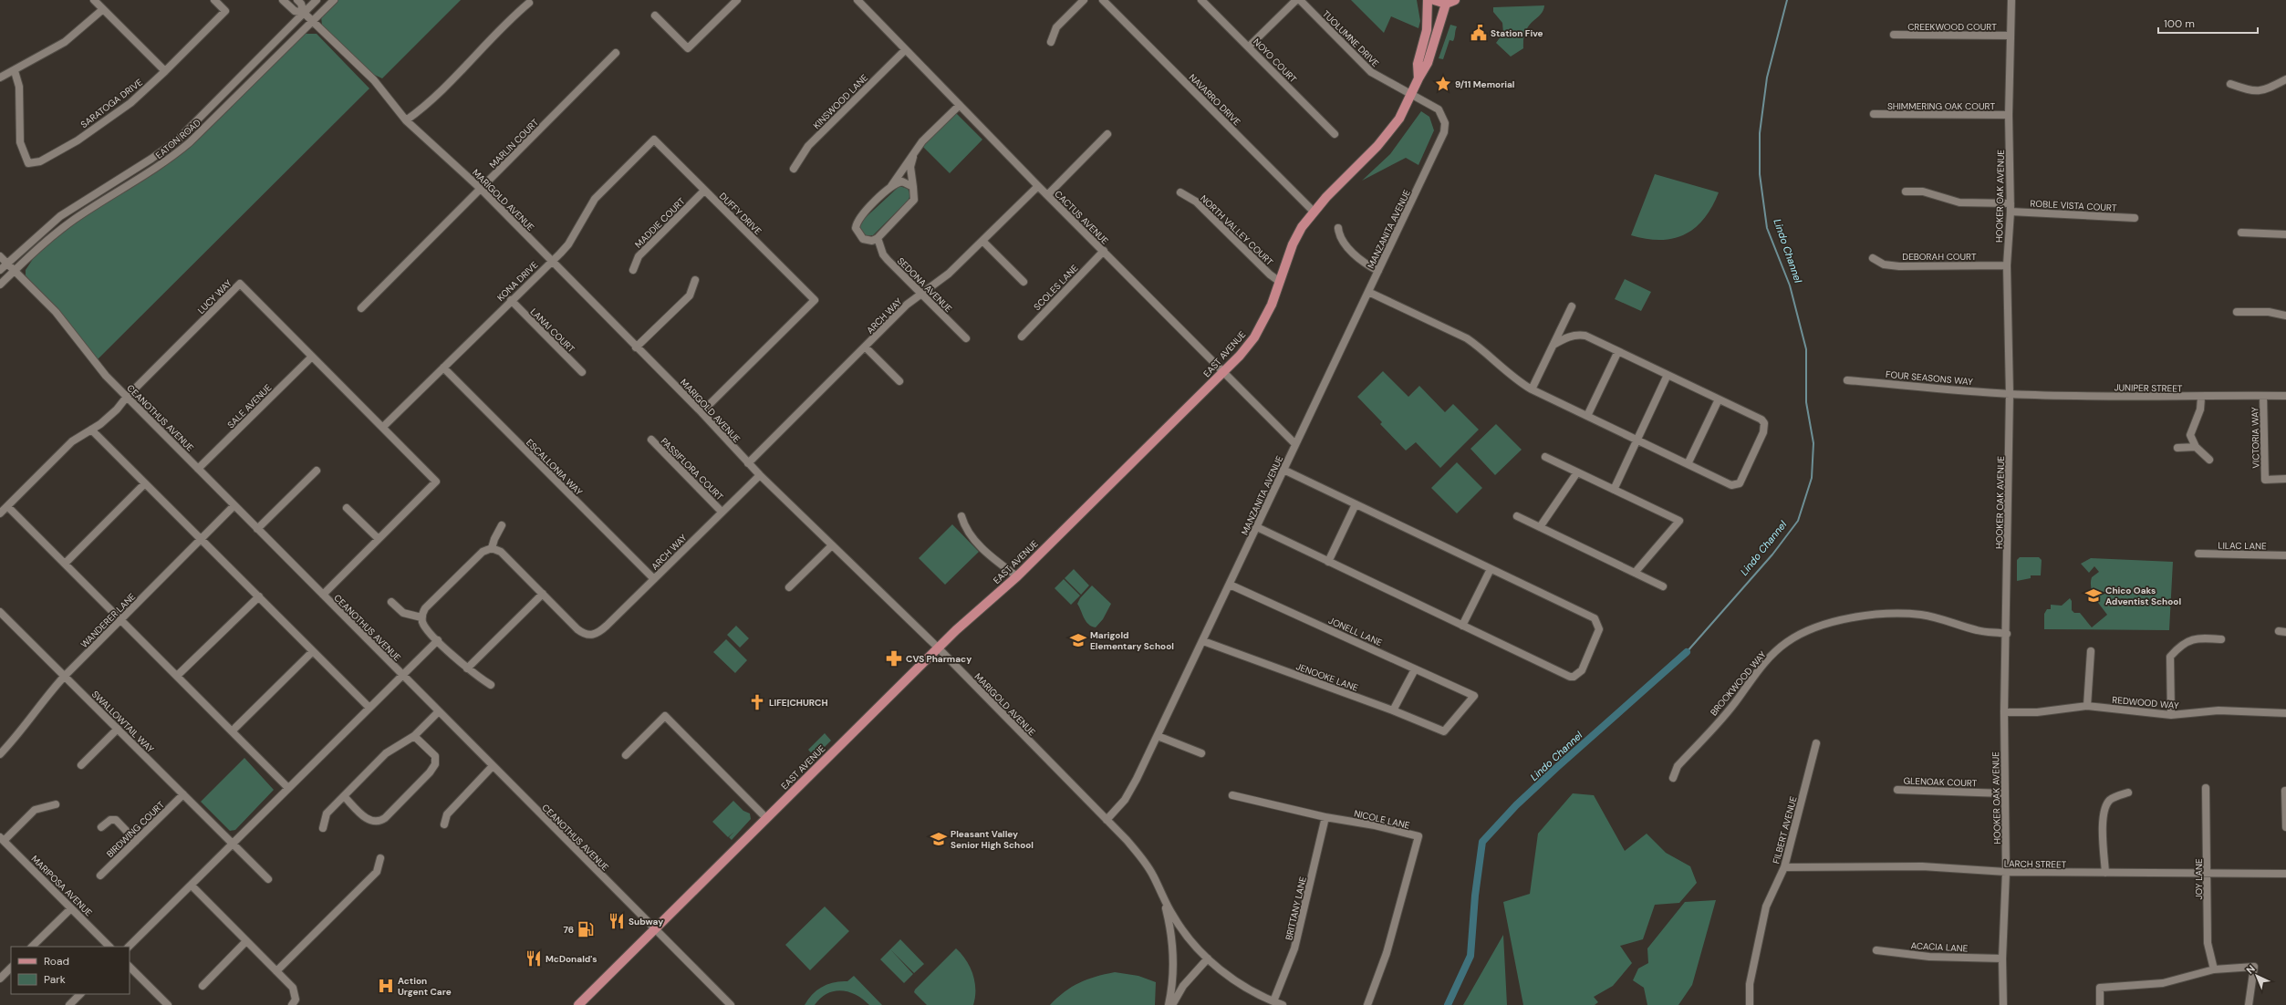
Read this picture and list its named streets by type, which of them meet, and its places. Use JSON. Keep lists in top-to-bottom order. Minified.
{"streets":{"main road":["EAST AVENUE"],"street":["CREEKWOOD COURT","TUOLUMNE DRIVE","NOYO COURT","NAVARRO DRIVE","KINSWOOD LANE","SARATOGA DRIVE","SHIMMERING OAK COURT","EATON ROAD","MARLIN COURT","HOOKER OAK AVENUE","MARIGOLD AVENUE","ROBLE VISTA COURT","DUFFY DRIVE","CACTUS AVENUE","MADDIE COURT","MANZANITA AVENUE","NORTH VALLEY COURT","DEBORAH COURT","KONA DRIVE","SEDONA AVENUE","SCOLES LANE","LUCY WAY","ARCH WAY","LANAI COURT","FOUR SEASONS WAY","JUNIPER STREET","SALE AVENUE","CEANOTHUS AVENUE","VICTORIA WAY","ESCALLONIA WAY","PASSIFLORA COURT","LILAC LANE","WANDERER LANE","JONELL LANE","JENOOKE LANE","BROOKWOOD WAY","REDWOOD WAY","SWALLOWTAIL WAY","GLENOAK COURT","NICOLE LANE","BIRDWING COURT","FILBERT AVENUE","LARCH STREET","JOY LANE","MARIPOSA AVENUE","BRITTANY LANE","ACACIA LANE"]},"crossings":[["CREEKWOOD COURT","HOOKER OAK AVENUE"],["TUOLUMNE DRIVE","MANZANITA AVENUE"],["TUOLUMNE DRIVE","EAST AVENUE"],["NAVARRO DRIVE","EAST AVENUE"],["KINSWOOD LANE","CACTUS AVENUE"],["SHIMMERING OAK COURT","HOOKER OAK AVENUE"],["EATON ROAD","MARIGOLD AVENUE"],["EATON ROAD","CEANOTHUS AVENUE"],["MARLIN COURT","MARIGOLD AVENUE"],["HOOKER OAK AVENUE","ROBLE VISTA COURT"],["HOOKER OAK AVENUE","DEBORAH COURT"],["HOOKER OAK AVENUE","FOUR SEASONS WAY"],["HOOKER OAK AVENUE","JUNIPER STREET"],["HOOKER OAK AVENUE","BROOKWOOD WAY"],["HOOKER OAK AVENUE","REDWOOD WAY"],["HOOKER OAK AVENUE","GLENOAK COURT"],["HOOKER OAK AVENUE","LARCH STREET"],["HOOKER OAK AVENUE","ACACIA LANE"],["MARIGOLD AVENUE","DUFFY DRIVE"],["MARIGOLD AVENUE","MANZANITA AVENUE"],["MARIGOLD AVENUE","KONA DRIVE"],["MARIGOLD AVENUE","ARCH WAY"],["MARIGOLD AVENUE","EAST AVENUE"],["DUFFY DRIVE","MADDIE COURT"],["DUFFY DRIVE","KONA DRIVE"],["CACTUS AVENUE","MANZANITA AVENUE"],["CACTUS AVENUE","SCOLES LANE"],["CACTUS AVENUE","ARCH WAY"],["CACTUS AVENUE","EAST AVENUE"],["MANZANITA AVENUE","EAST AVENUE"],["MANZANITA AVENUE","JONELL LANE"],["MANZANITA AVENUE","JENOOKE LANE"],["NORTH VALLEY COURT","EAST AVENUE"],["KONA DRIVE","LUCY WAY"],["KONA DRIVE","LANAI COURT"],["KONA DRIVE","ESCALLONIA WAY"],["SEDONA AVENUE","ARCH WAY"],["LUCY WAY","SALE AVENUE"],["LUCY WAY","CEANOTHUS AVENUE"],["ARCH WAY","ESCALLONIA WAY"],["ARCH WAY","PASSIFLORA COURT"],["EAST AVENUE","CEANOTHUS AVENUE"],["FOUR SEASONS WAY","JUNIPER STREET"],["JUNIPER STREET","VICTORIA WAY"],["SALE AVENUE","CEANOTHUS AVENUE"],["CEANOTHUS AVENUE","WANDERER LANE"],["WANDERER LANE","SWALLOWTAIL WAY"],["JONELL LANE","JENOOKE LANE"],["SWALLOWTAIL WAY","BIRDWING COURT"],["NICOLE LANE","BRITTANY LANE"],["FILBERT AVENUE","LARCH STREET"],["LARCH STREET","JOY LANE"]],"water":["Lindo Channel"],"places":{"public building":["Station Five"],"place":["9/11 Memorial"],"school or university":["Chico Oaks Adventist School","Marigold Elementary School","Pleasant Valley Senior High School"],"pharmacy":["CVS Pharmacy"],"church":["LIFE|CHURCH"],"restaurant":["Subway","McDonald's"],"fuel station":["76"],"hospital":["Action Urgent Care"]},"legend":["Road","Park"],"scale_bar":"100 m","north":"top left"}
